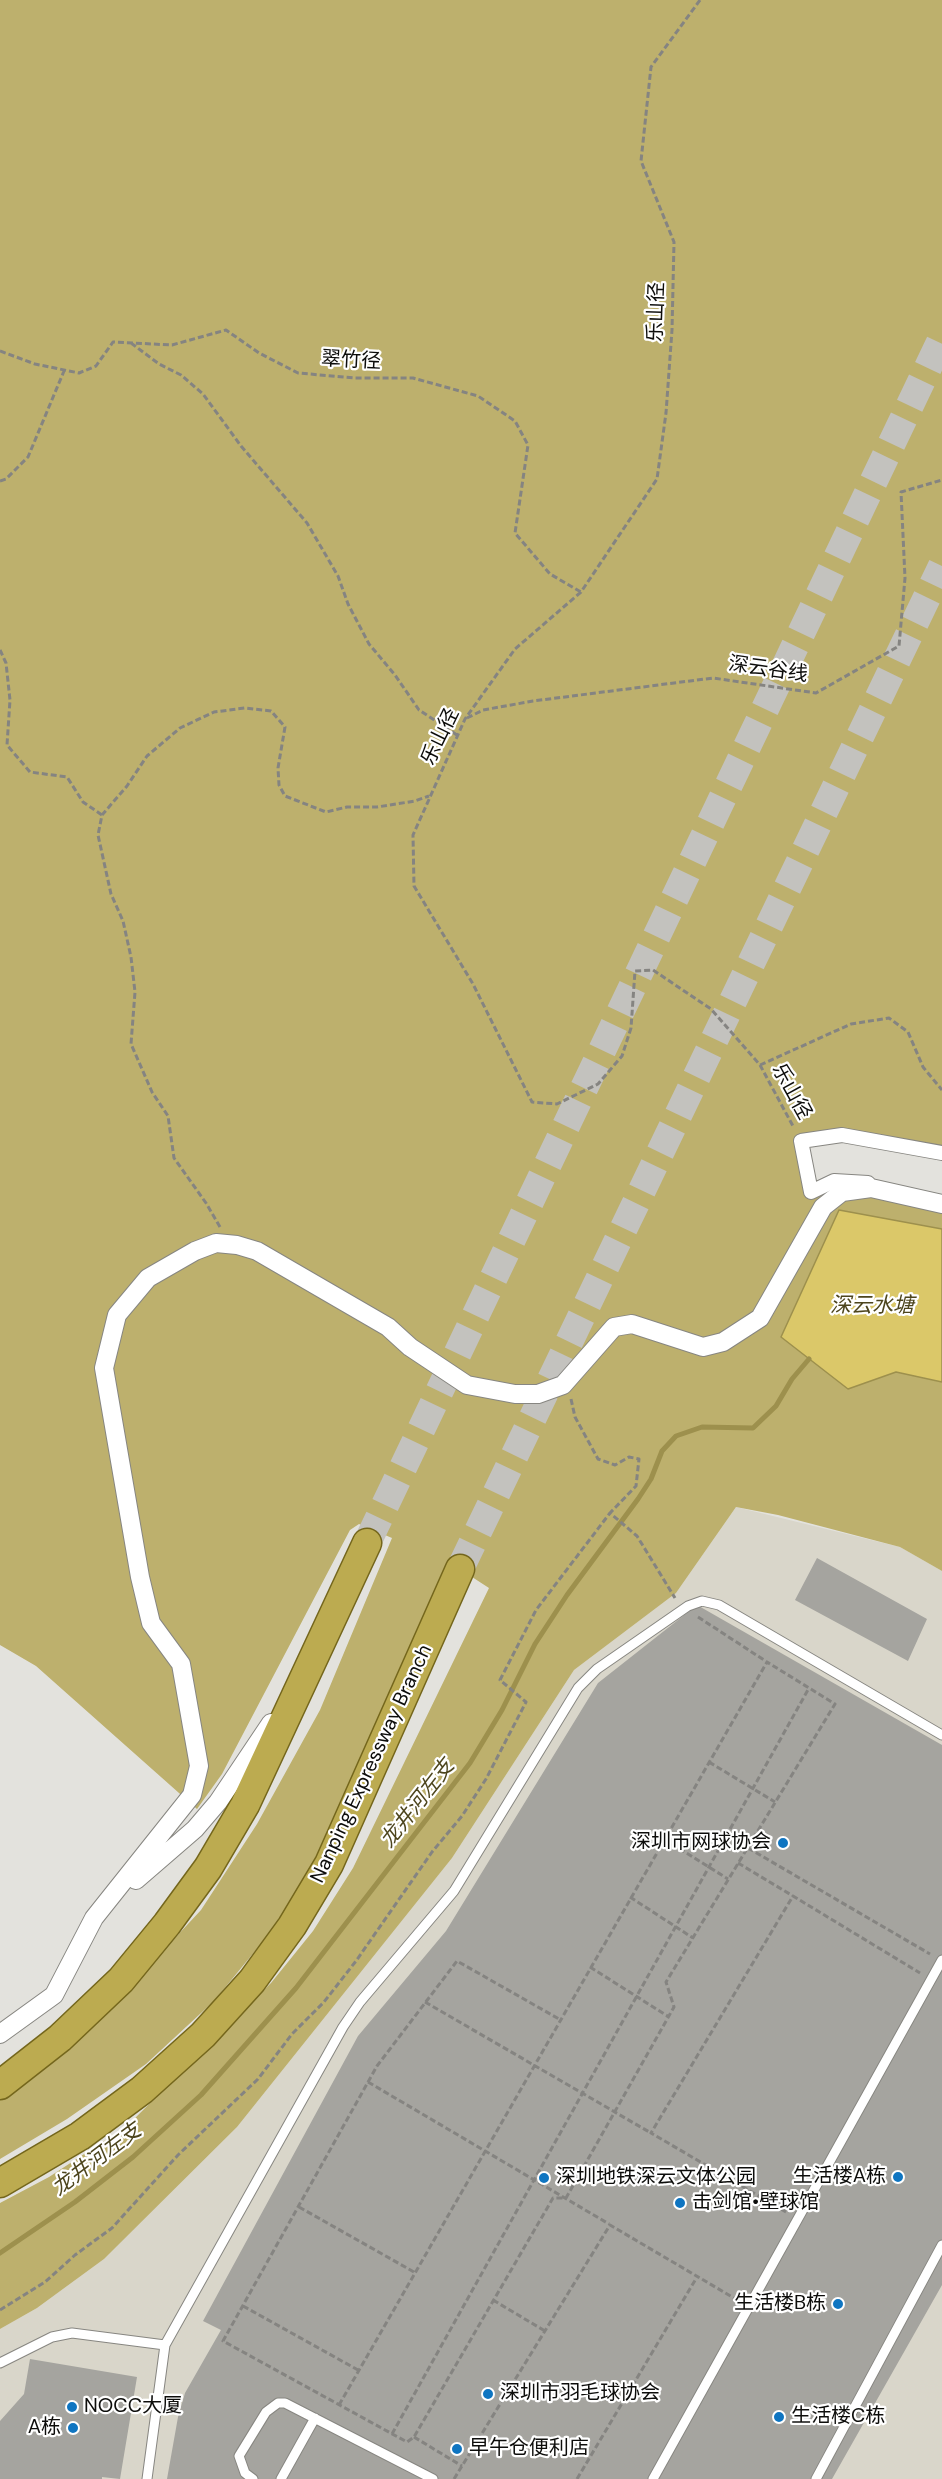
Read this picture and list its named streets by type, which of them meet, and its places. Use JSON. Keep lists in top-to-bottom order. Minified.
{"streets":{"highway":["Nanping Expressway Branch"],"path":["乐山径","翠竹径","深云谷线"]},"crossings":[["乐山径","翠竹径"],["乐山径","深云谷线"]],"water":["深云水塘","龙井河左支"],"places":["深圳市网球协会","生活楼A栋","深圳地铁深云文体公园","击剑馆•壁球馆","生活楼B栋","深圳市羽毛球协会","NOCC大厦","生活楼C栋","A栋","早午仓便利店"]}
